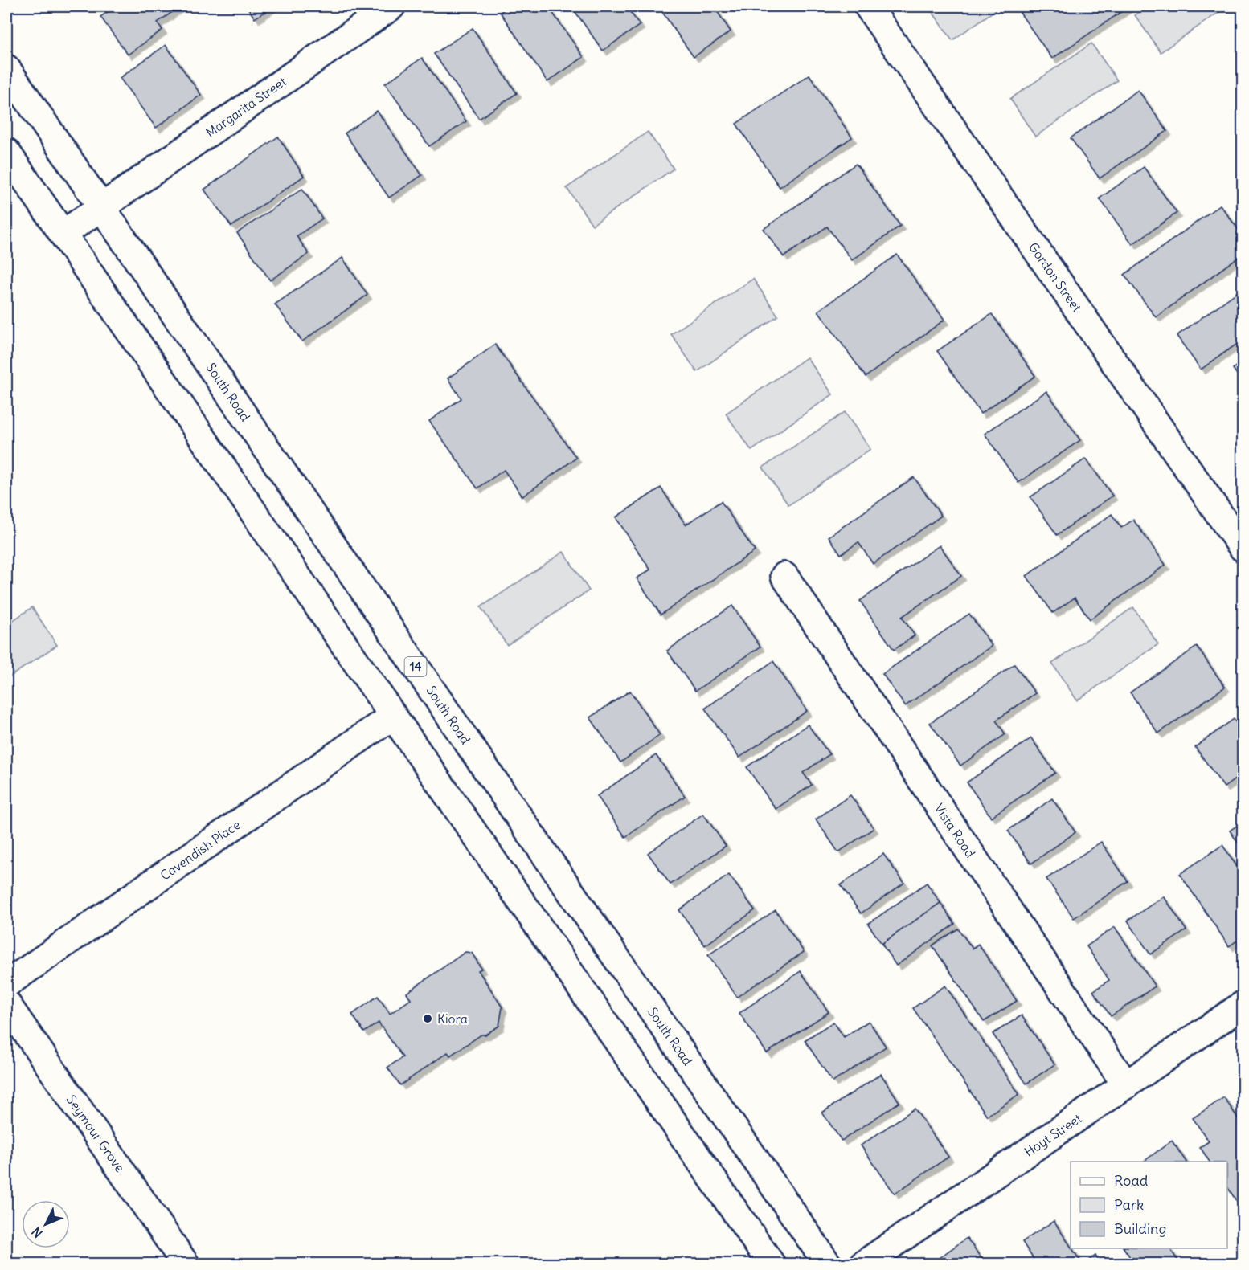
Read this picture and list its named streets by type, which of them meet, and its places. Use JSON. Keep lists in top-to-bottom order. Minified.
{"streets":{"street":["Margarita Street","Gordon Street","South Road","14","Vista Road","Cavendish Place","Seymour Grove","Hoyt Street"]},"crossings":[["Margarita Street","South Road"],["Vista Road","Hoyt Street"]],"places":["Kiora"],"legend":["Road","Park","Building"],"north":"bottom left"}
